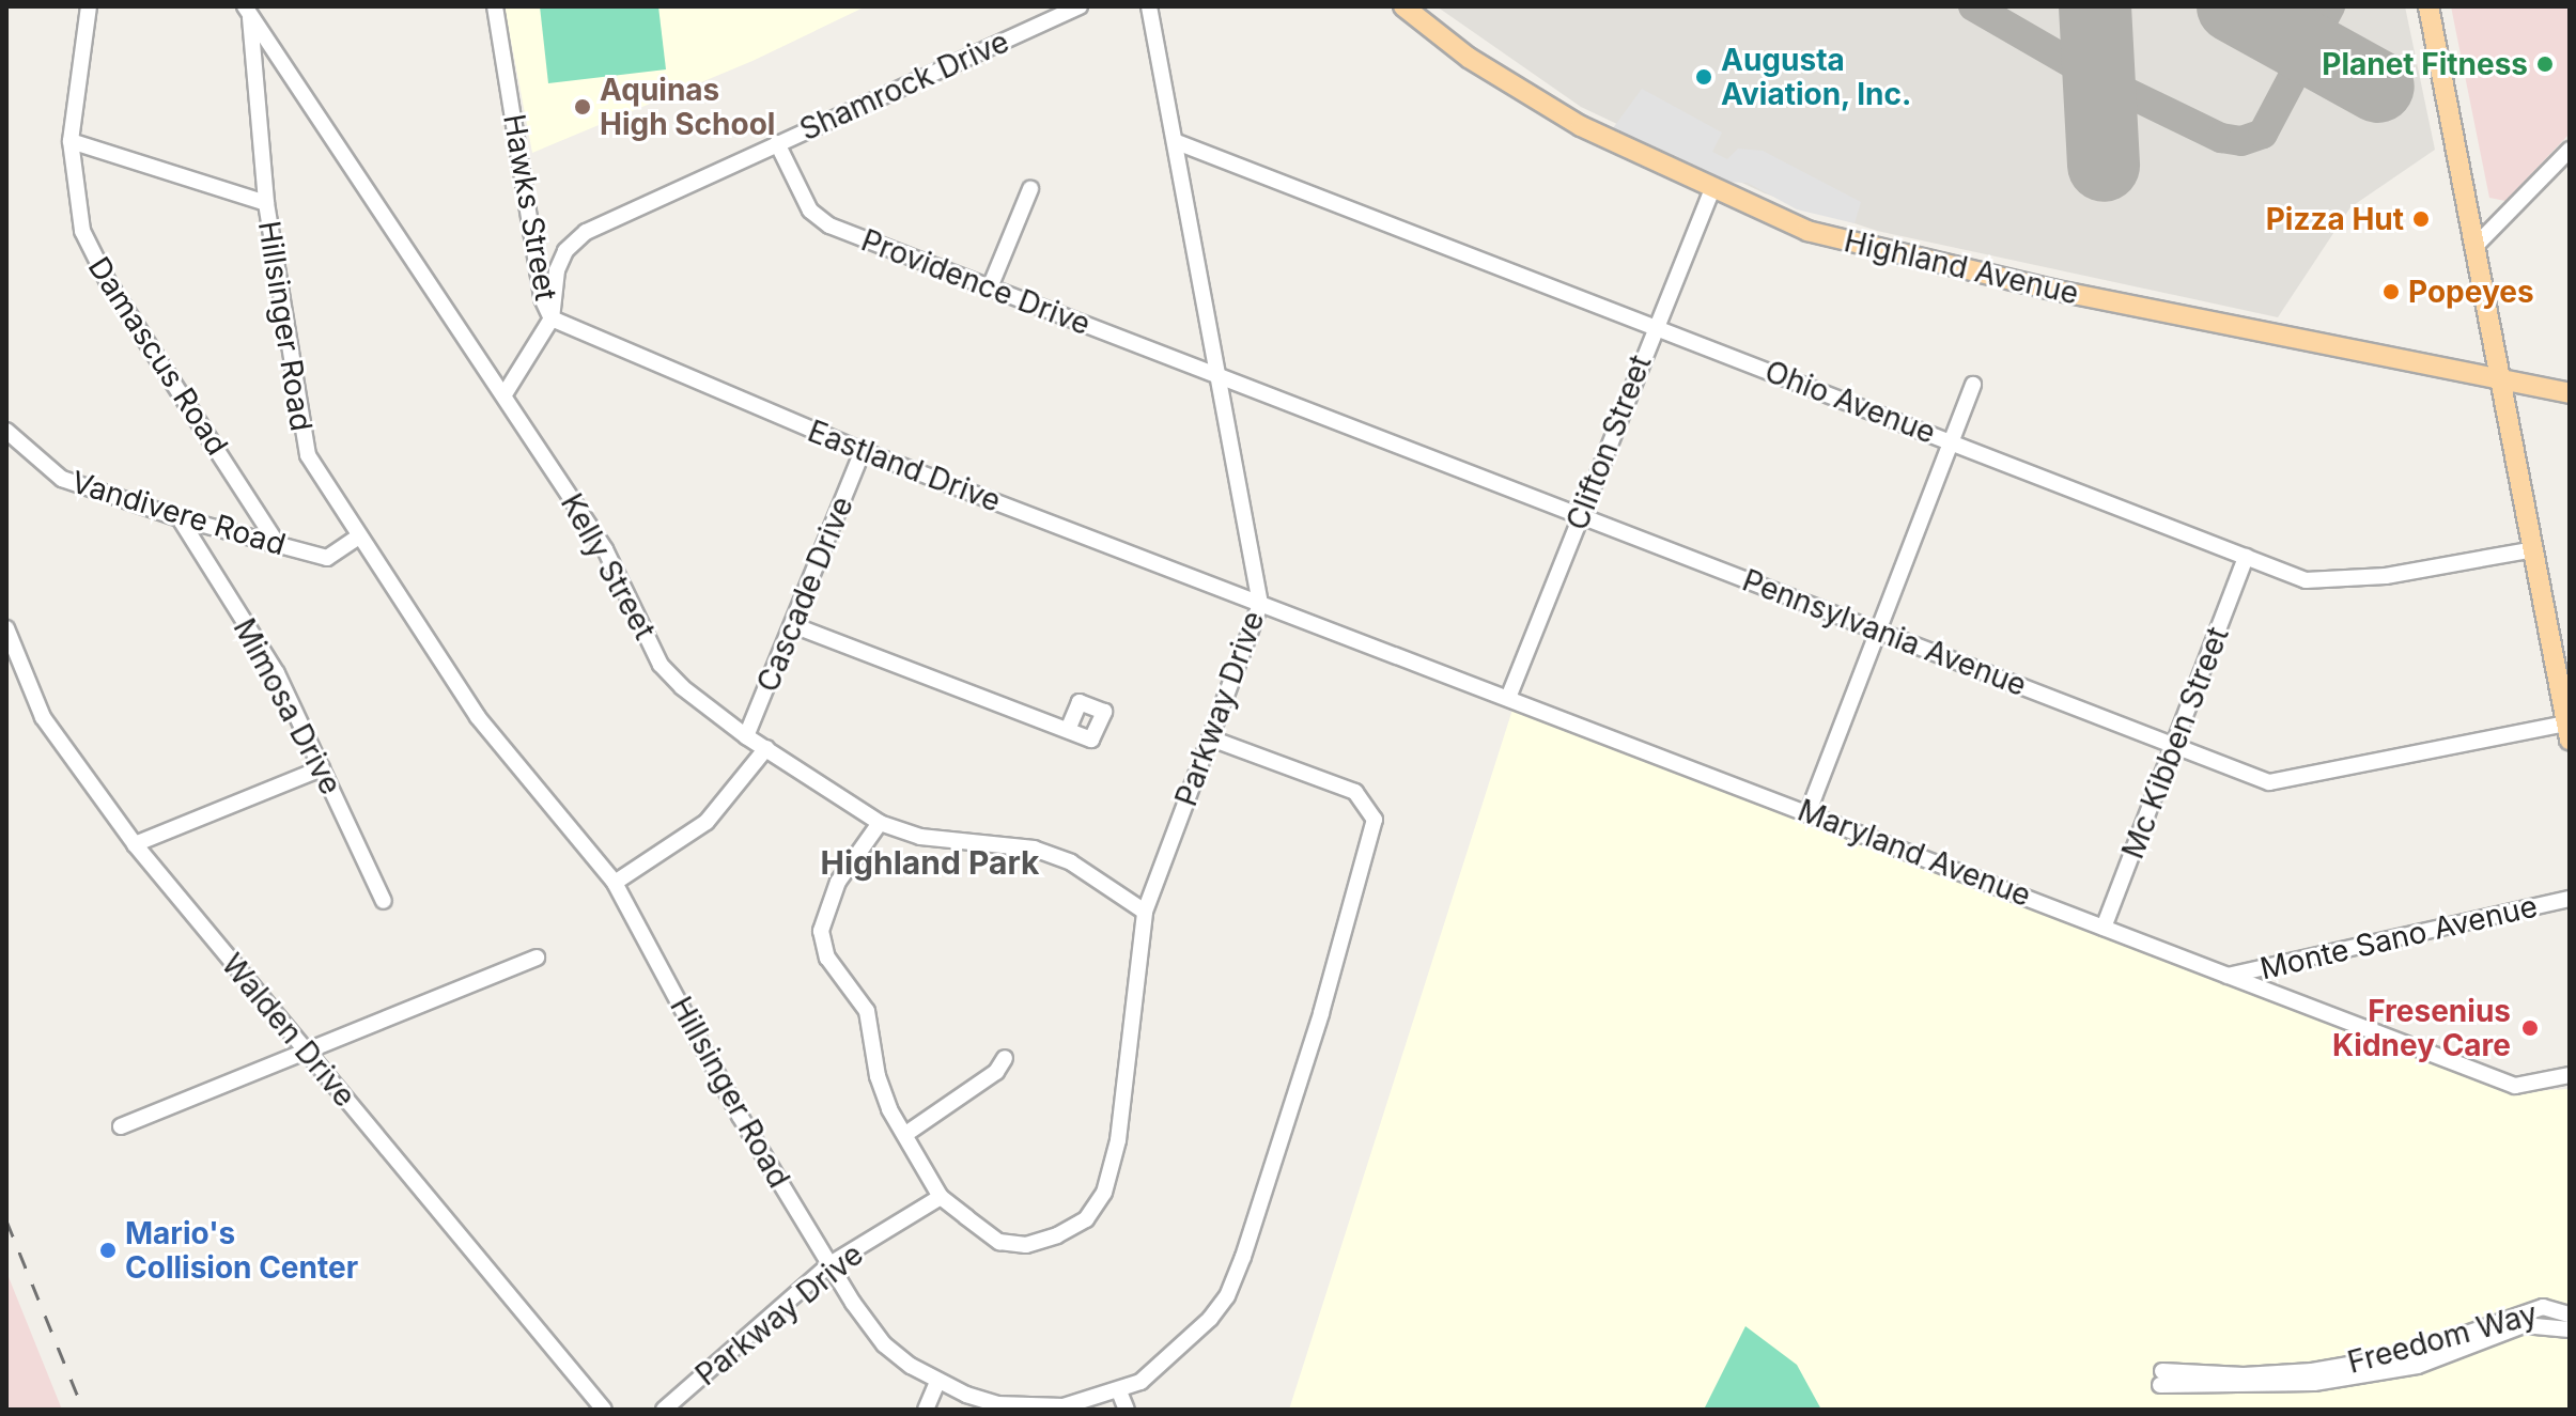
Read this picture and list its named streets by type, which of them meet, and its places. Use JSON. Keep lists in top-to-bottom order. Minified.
{"streets":{"main road":["Highland Avenue"],"street":["Shamrock Drive","Hawks Street","Providence Drive","Hillsinger Road","Damascus Road","Ohio Avenue","Clifton Street","Eastland Drive","Vandivere Road","Kelly Street","Cascade Drive","Pennsylvania Avenue","Mimosa Drive","Parkway Drive","Mc Kibben Street","Maryland Avenue","Monte Sano Avenue","Walden Drive","Freedom Way"]},"crossings":[["Shamrock Drive","Providence Drive"],["Hawks Street","Eastland Drive"],["Hawks Street","Kelly Street"],["Highland Avenue","Clifton Street"],["Providence Drive","Pennsylvania Avenue"],["Providence Drive","Parkway Drive"],["Hillsinger Road","Vandivere Road"],["Hillsinger Road","Kelly Street"],["Hillsinger Road","Parkway Drive"],["Damascus Road","Vandivere Road"],["Ohio Avenue","Clifton Street"],["Ohio Avenue","Parkway Drive"],["Ohio Avenue","Mc Kibben Street"],["Clifton Street","Pennsylvania Avenue"],["Clifton Street","Maryland Avenue"],["Eastland Drive","Cascade Drive"],["Eastland Drive","Parkway Drive"],["Eastland Drive","Maryland Avenue"],["Vandivere Road","Mimosa Drive"],["Kelly Street","Cascade Drive"],["Kelly Street","Parkway Drive"],["Pennsylvania Avenue","Parkway Drive"],["Pennsylvania Avenue","Mc Kibben Street"],["Parkway Drive","Maryland Avenue"],["Mc Kibben Street","Maryland Avenue"],["Maryland Avenue","Monte Sano Avenue"]],"districts":["Highland Park"],"places":["Planet Fitness","Augusta Aviation, Inc.","Aquinas High School","Pizza Hut","Popeyes","Fresenius Kidney Care","Mario's Collision Center"]}
